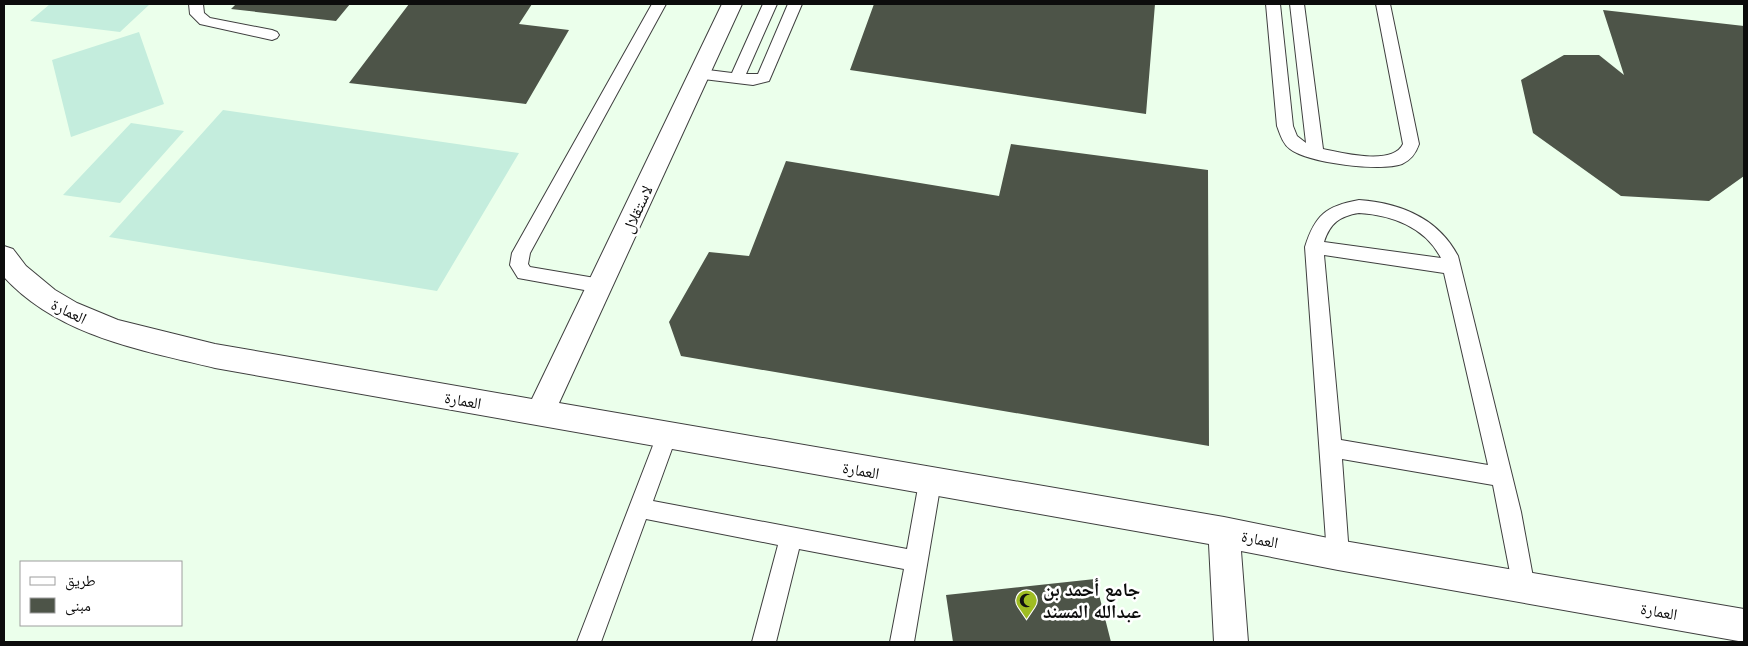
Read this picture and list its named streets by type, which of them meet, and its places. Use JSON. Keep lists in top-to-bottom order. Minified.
{"streets":{"street":["لاستقلال","العمارة"]},"crossings":[["لاستقلال","العمارة"]],"places":{"mosque":["جامع أحمد بن عبدالله المسند"]},"legend":["طريق","مبنى"]}
